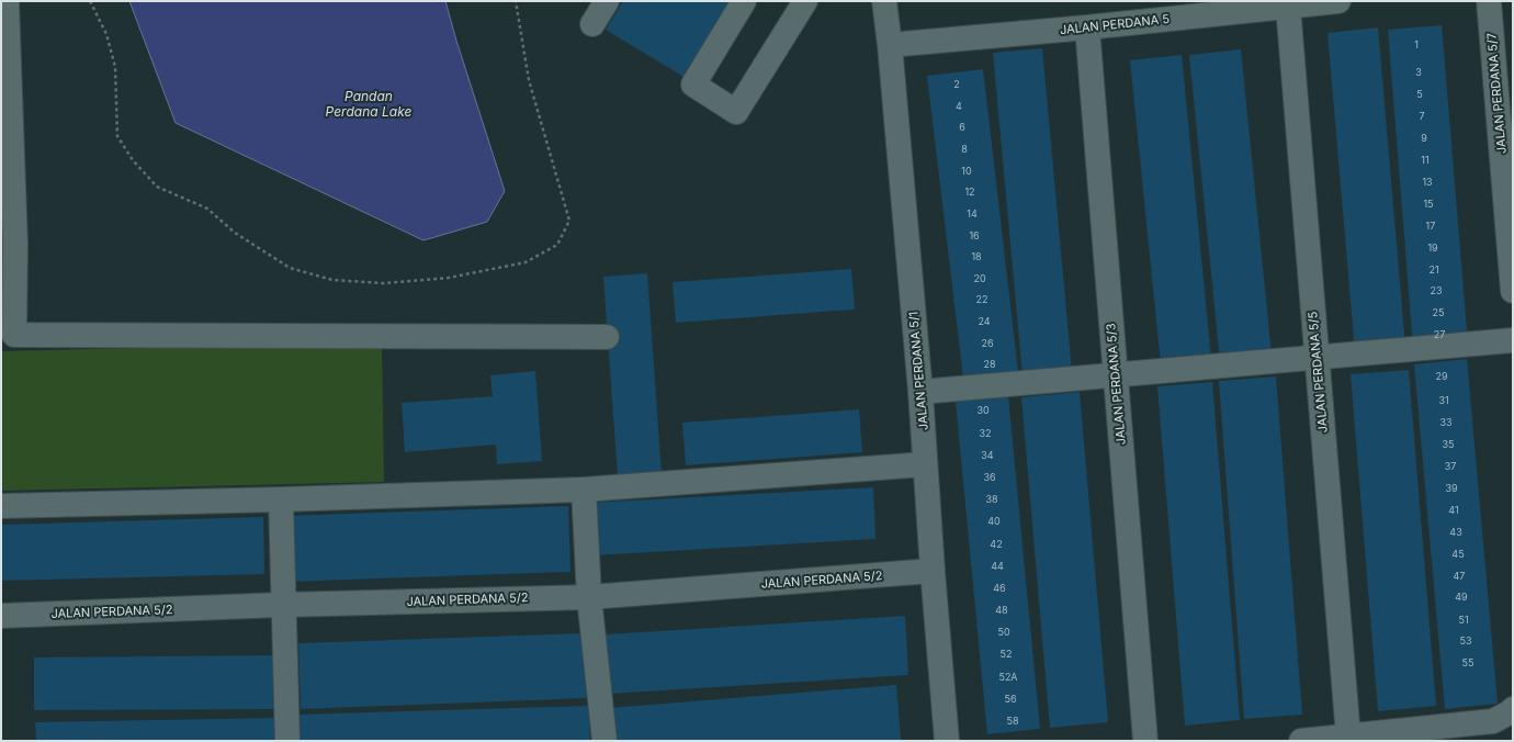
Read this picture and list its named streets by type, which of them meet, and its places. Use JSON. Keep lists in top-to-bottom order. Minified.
{"streets":{"street":["JALAN PERDANA 5","JALAN PERDANA 5/7","JALAN PERDANA 5/1","JALAN PERDANA 5/5","JALAN PERDANA 5/3","JALAN PERDANA 5/2"]},"crossings":[["JALAN PERDANA 5","JALAN PERDANA 5/1"],["JALAN PERDANA 5","JALAN PERDANA 5/5"],["JALAN PERDANA 5","JALAN PERDANA 5/3"],["JALAN PERDANA 5/1","JALAN PERDANA 5/2"]],"water":["Pandan Perdana Lake"],"house_numbers":["1","3","2","5","4","7","6","9","8","11","10","13","12","15","14","17","16","19","18","21","20","23","22","25","24","27","26","28","29","31","30","33","32","35","34","37","36","39","38","41","40","43","42","45","44","47","46","49","48","51","50","53","52","55","52A","56","58"]}
